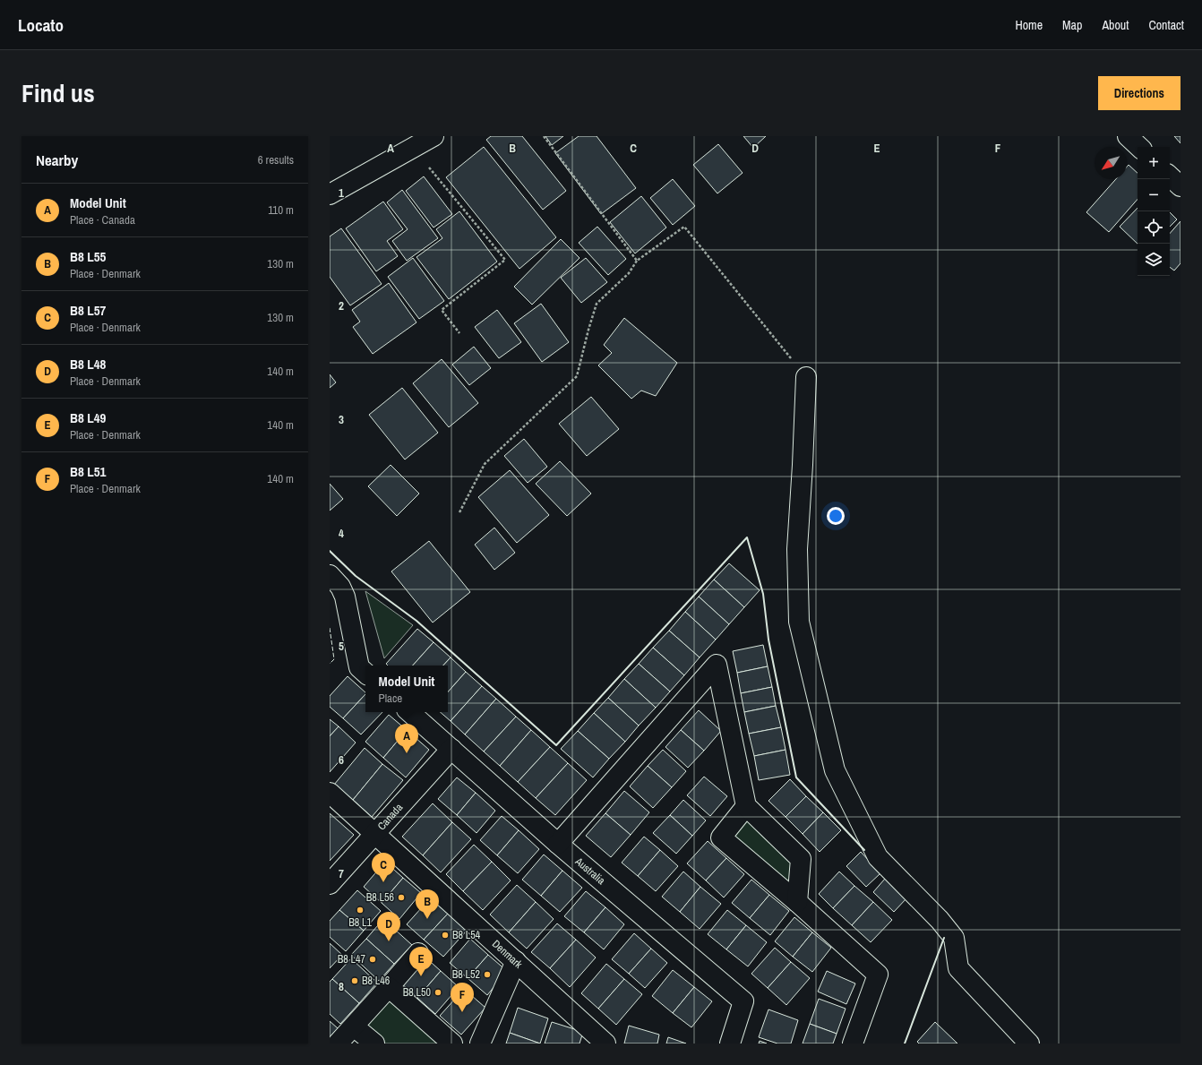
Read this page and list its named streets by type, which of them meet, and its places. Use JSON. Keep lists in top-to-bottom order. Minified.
{"streets":{"street":["Canada","Australia","Denmark"]},"crossings":[["Canada","Australia"],["Canada","Denmark"]],"places":["B8 L56","B8 L1","B8 L54","B8 L47","B8 L52","B8 L46","B8 L50"],"north":"bottom left","page":{"header":"Locato","nav":["Home","Map","About","Contact"],"title":"Find us","buttons":"Directions","heading":["Nearby","6 results"],"map_buttons":["+","−"],"list":[{"mark":"A","name":"Model Unit","note":"Place · Canada","value":"110 m"},{"mark":"B","name":"B8 L55","note":"Place · Denmark","value":"130 m"},{"mark":"C","name":"B8 L57","note":"Place · Denmark","value":"130 m"},{"mark":"D","name":"B8 L48","note":"Place · Denmark","value":"140 m"},{"mark":"E","name":"B8 L49","note":"Place · Denmark","value":"140 m"},{"mark":"F","name":"B8 L51","note":"Place · Denmark","value":"140 m"}],"popup":["Model Unit","Place"],"pins":["A","C","B","D","E","F"]},"grid":{"columns":["A","B","C","D","E","F"],"rows":["1","2","3","4","5","6","7","8"]}}
